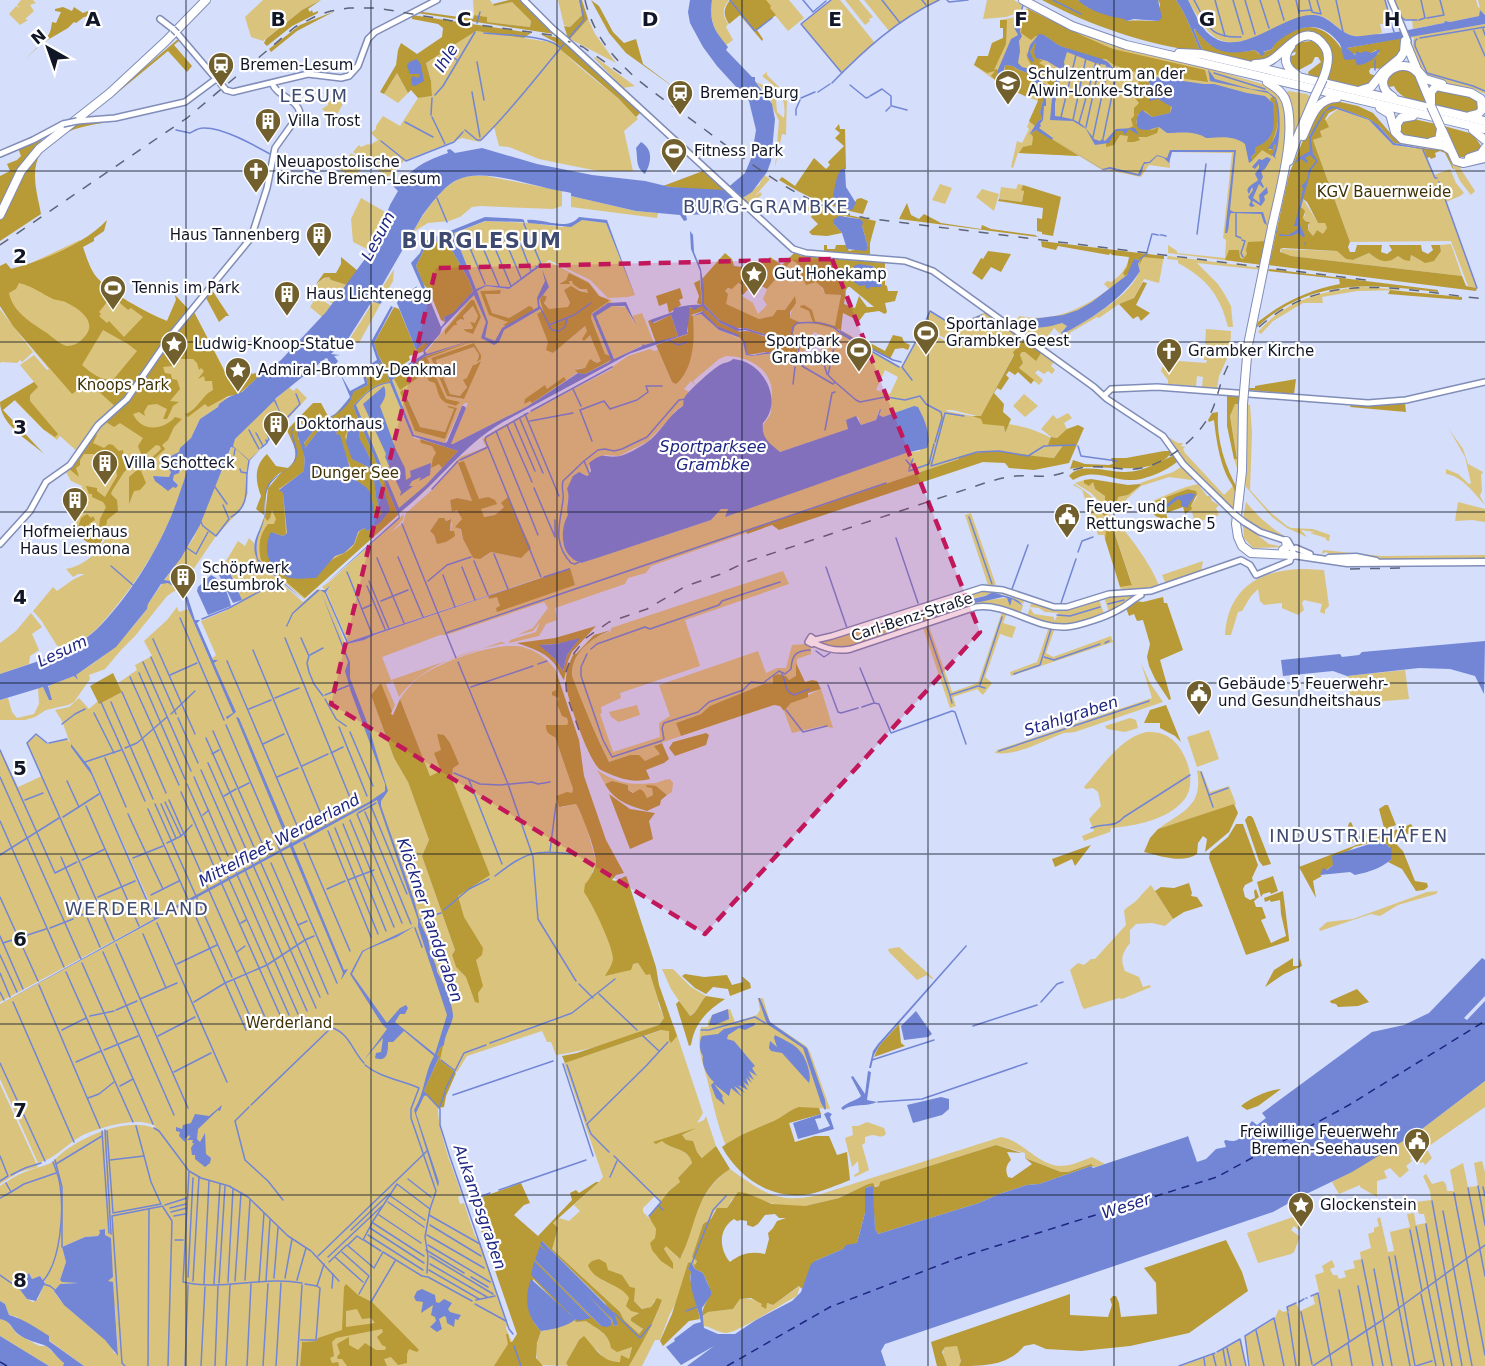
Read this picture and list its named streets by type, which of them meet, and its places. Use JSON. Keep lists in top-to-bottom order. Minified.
{"streets":{"street":["Carl-Benz-Straße"]},"districts":["LESUM","BURG-GRAMBKE","BURGLESUM","INDUSTRIEHÄFEN","WERDERLAND"],"water":["Ihle","Lesum","Sportparksee Grambke","Stahlgraben","Mittelfleet Werderland","Klöckner Randgraben","Weser","Aukampsgraben"],"parks":["KGV Bauernweide","Knoops Park","Dunger See","Werderland"],"places":{"station":["Bremen-Lesum","Bremen-Burg"],"school or university":["Schulzentrum an der Alwin-Lonke-Straße"],"building":["Villa Trost","Haus Tannenberg","Haus Lichtenegg","Doktorhaus","Villa Schotteck","Hofmeierhaus Haus Lesmona","Schöpfwerk Lesumbrok"],"sports":["Fitness Park","Tennis im Park","Sportanlage Grambker Geest","Sportpark Grambke"],"church":["Neuapostolische Kirche Bremen-Lesum","Grambker Kirche"],"place":["Gut Hohekamp","Ludwig-Knoop-Statue","Admiral-Brommy-Denkmal","Glockenstein"],"public building":["Feuer- und Rettungswache 5","Gebäude 5 Feuerwehr- und Gesundheitshaus","Freiwillige Feuerwehr Bremen-Seehausen"]},"north":"top left","grid":{"columns":["A","B","C","D","E","F","G","H"],"rows":["2","3","4","5","6","7","8"]}}
